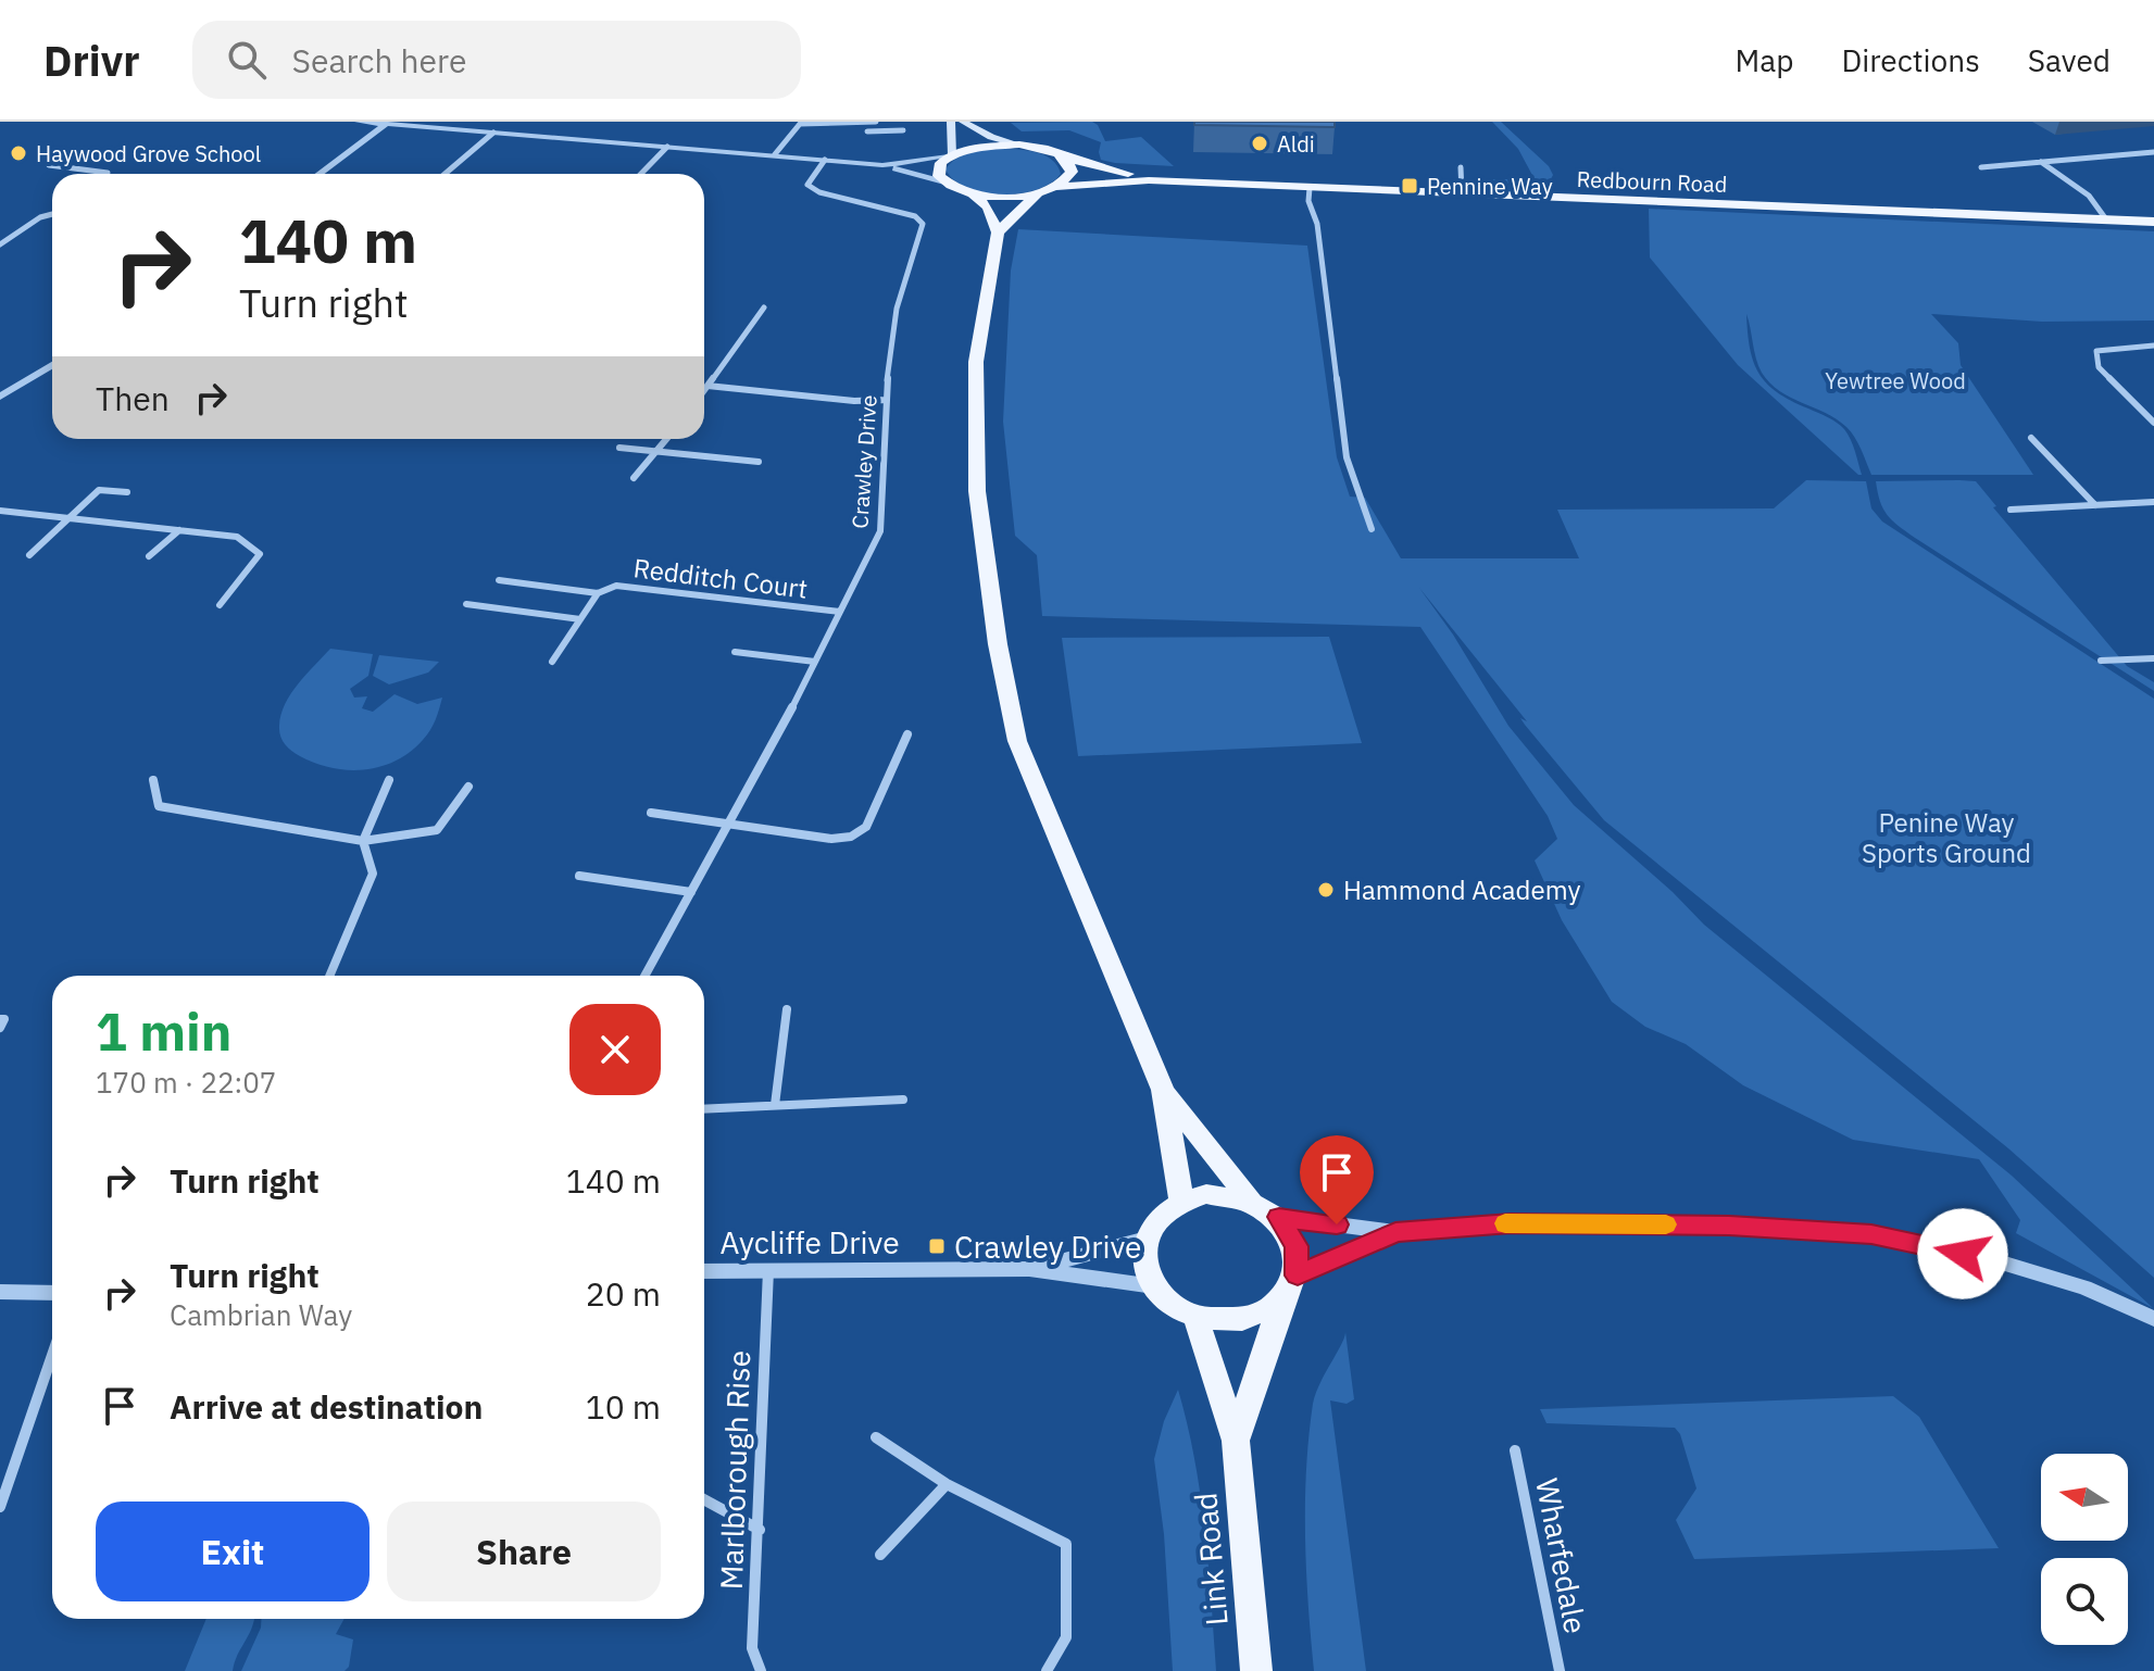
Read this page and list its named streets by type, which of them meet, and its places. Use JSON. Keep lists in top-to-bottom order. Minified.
{"streets":{"main road":["Redbourn Road","Link Road"],"street":["Crawley Drive","Redditch Court","Aycliffe Drive","Marlborough Rise","Wharfedale"]},"crossings":[["Crawley Drive","Redditch Court"],["Aycliffe Drive","Marlborough Rise"],["Aycliffe Drive","Link Road"]],"parks":["Yewtree Wood","Penine Way Sports Ground"],"places":{"other":["Aldi","Haywood Grove School","Hammond Academy"],"transit":["Pennine Way","Crawley Drive"]},"north":"left","page":{"header":"Drivr","search":"Search here","nav":["Map","Directions","Saved"],"turn":["140 m","Turn right"],"then":"Then","heading":["1 min","170 m · 22:07"],"list":[{"name":"Turn right","value":"140 m"},{"name":"Turn right","note":"Cambrian Way","value":"20 m"},{"name":"Arrive at destination","value":"10 m"}],"buttons":["Exit","Share"]}}
